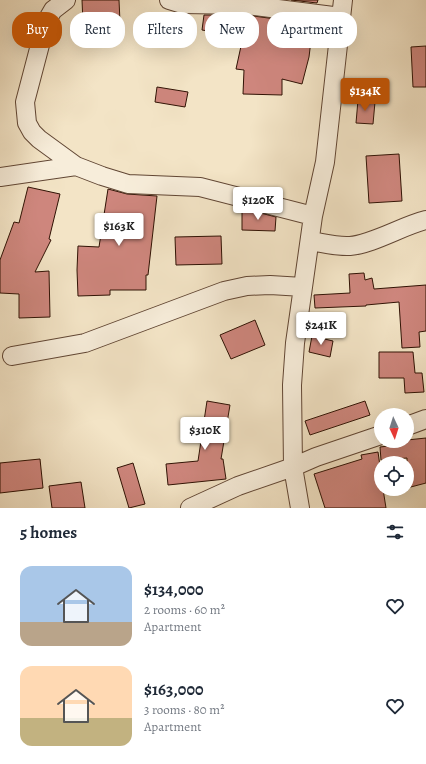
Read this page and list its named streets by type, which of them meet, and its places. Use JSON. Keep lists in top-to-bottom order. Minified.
{"north":"bottom","page":{"chip":["Buy","Rent","Filters","New","Apartment"],"price":["$134K","$120K","$163K","$241K","$310K"],"heading":"5 homes","list":[{"name":"$134,000","note":"2 rooms · 60 m² · Apartment"},{"name":"$163,000","note":"3 rooms · 80 m² · Apartment"}]}}
